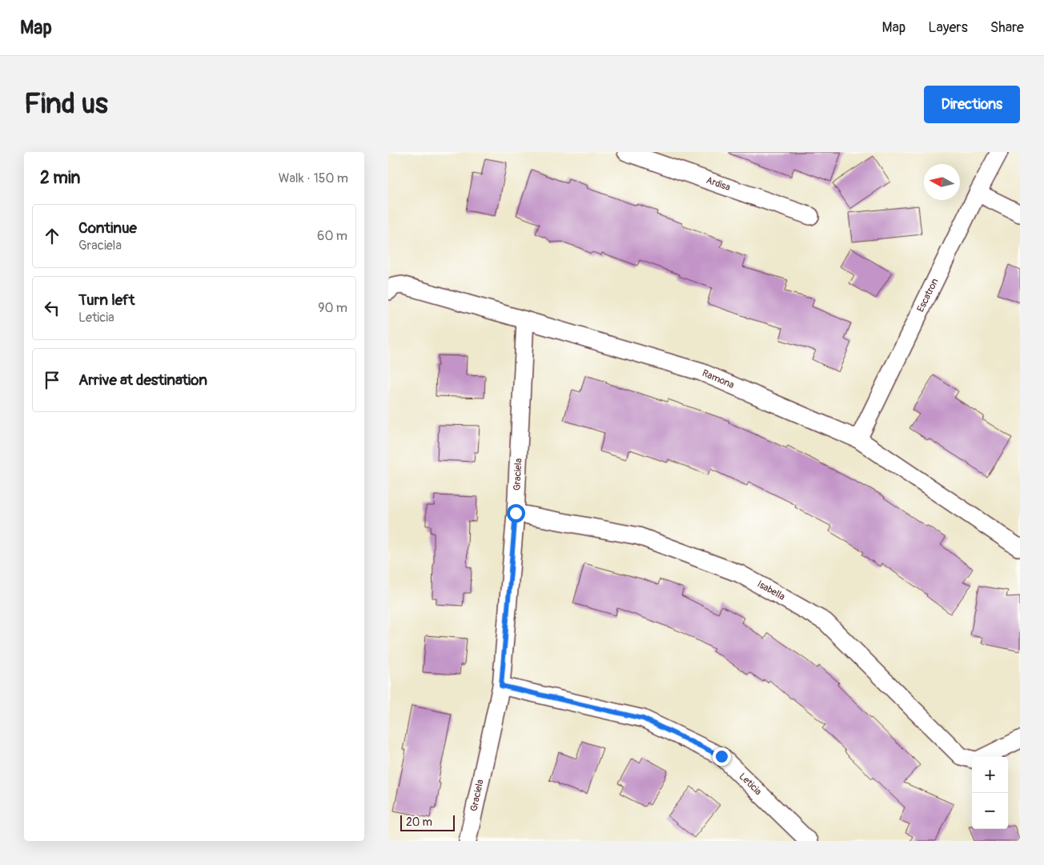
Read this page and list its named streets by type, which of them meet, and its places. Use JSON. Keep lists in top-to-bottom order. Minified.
{"streets":{"street":["Ardisa","Escatron","Ramona","Graciela","Isabella","Leticia"]},"crossings":[["Escatron","Ramona"],["Ramona","Graciela"],["Graciela","Isabella"],["Graciela","Leticia"]],"scale_bar":"20 m","north":"left","page":{"header":"Map","nav":["Map","Layers","Share"],"buttons":"Directions","title":"Find us","heading":["2 min","Walk · 150 m"],"list":[["Continue","Graciela","60 m"],["Turn left","Leticia","90 m"],"Arrive at destination"],"map_buttons":["+","−"],"scale":"20 m"}}
